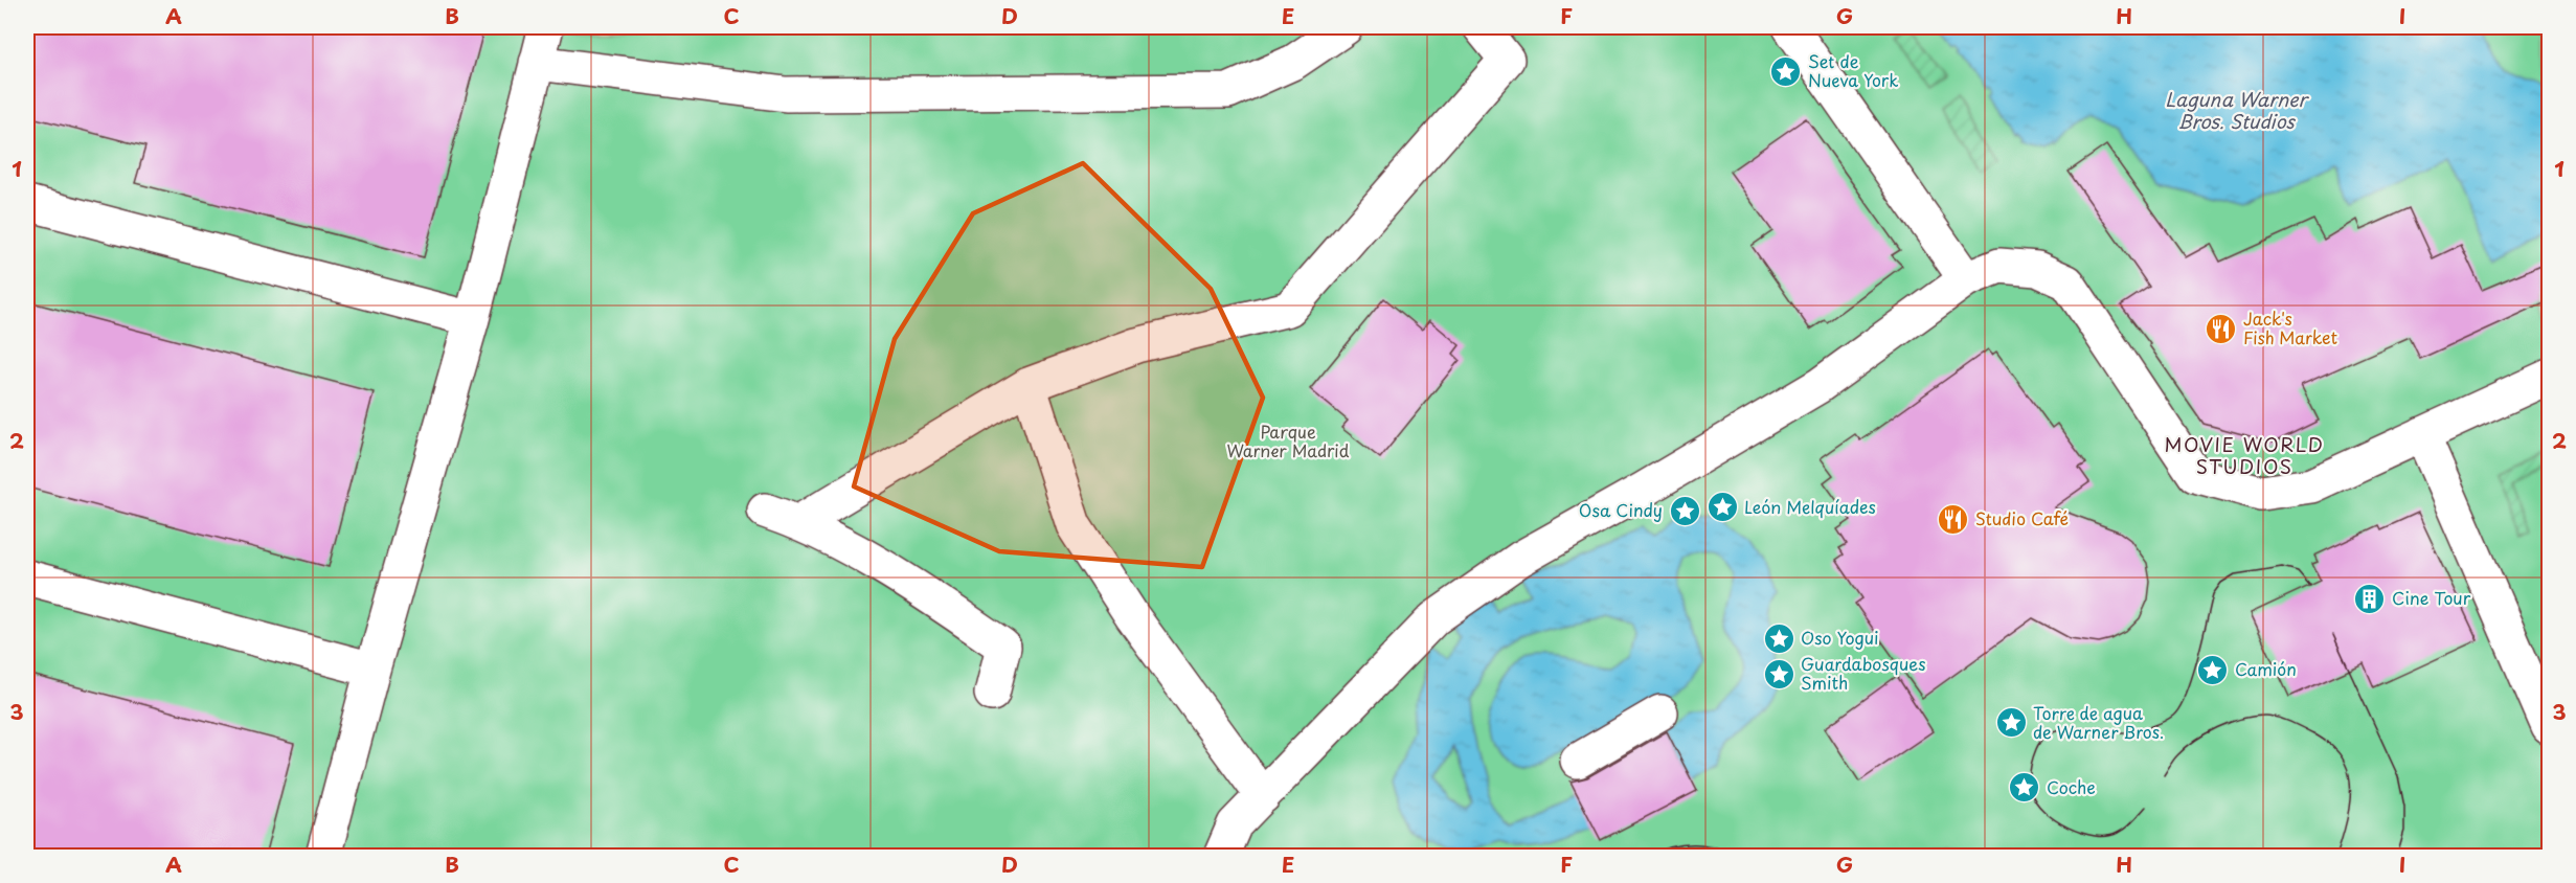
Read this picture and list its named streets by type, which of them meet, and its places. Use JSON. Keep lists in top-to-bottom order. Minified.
{"districts":["MOVIE WORLD STUDIOS"],"water":["Laguna Warner Bros. Studios"],"parks":["Parque Warner Madrid"],"places":{"place":["Set de Nueva York","León Melquíades","Osa Cindy","Oso Yogui","Camión","Guardabosques Smith","Torre de agua de Warner Bros.","Coche"],"restaurant":["Jack's Fish Market","Studio Café"],"building":["Cine Tour"]},"grid":{"columns":["A","B","C","D","E","F","G","H","I"],"rows":["1","2","3"]}}
